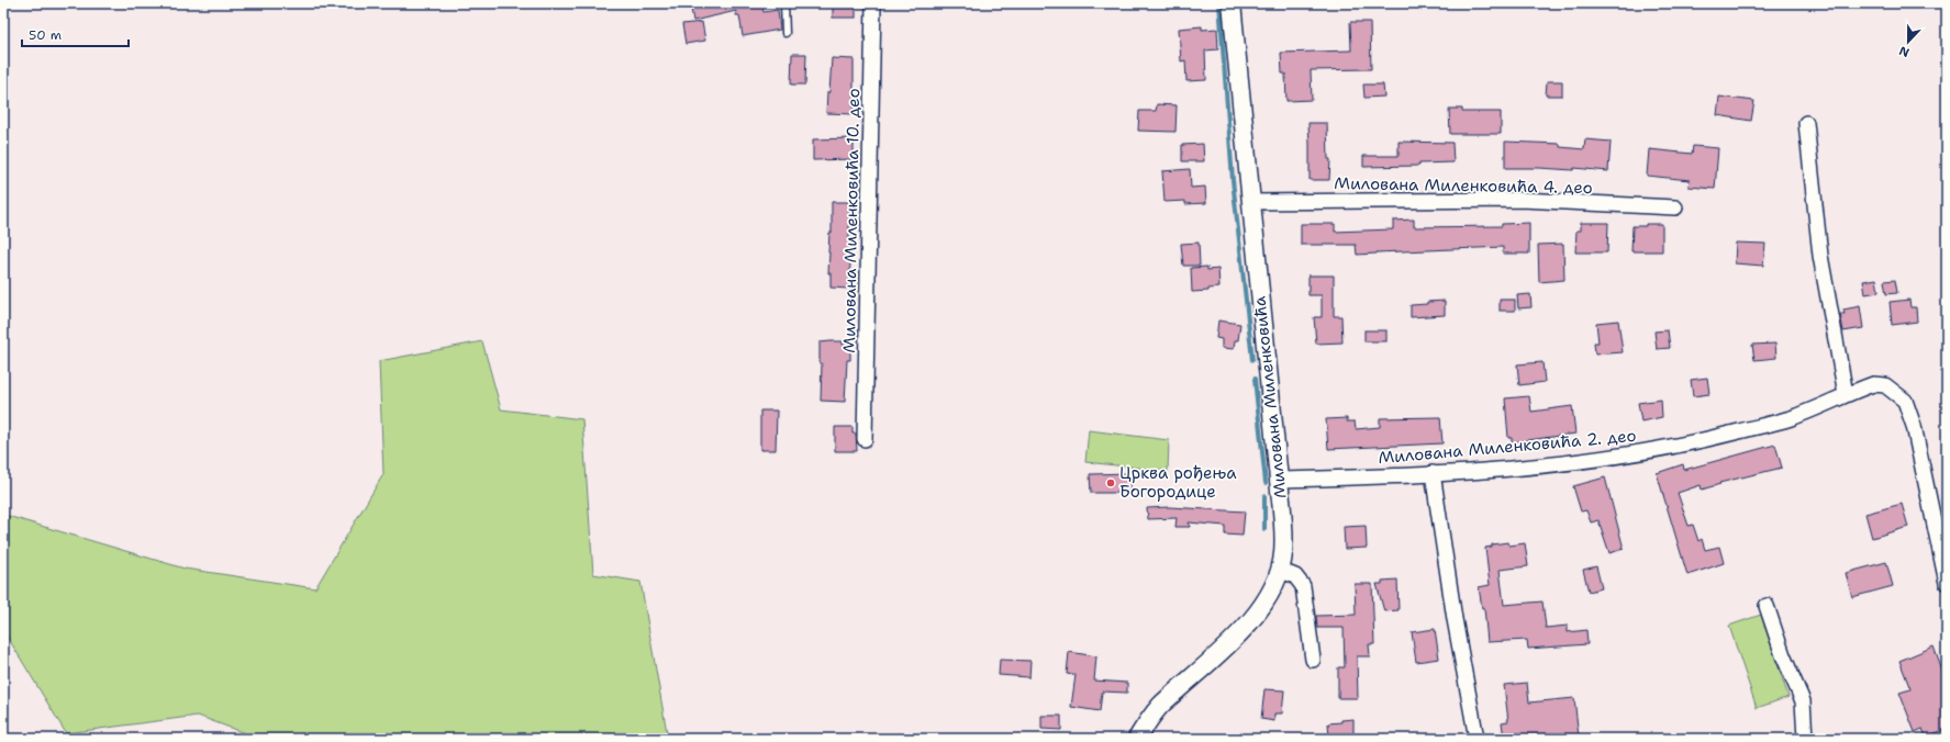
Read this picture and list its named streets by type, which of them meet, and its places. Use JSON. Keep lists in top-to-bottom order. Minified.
{"streets":{"street":["Милована Миленковића 4. део","Милована Миленковића 10. део","Милована Миленковића","Милована Миленковића 2. део"]},"crossings":[["Милована Миленковића 4. део","Милована Миленковића"],["Милована Миленковића","Милована Миленковића 2. део"]],"places":["Црква рођења Богородице"],"scale_bar":"50 m","north":"bottom"}
